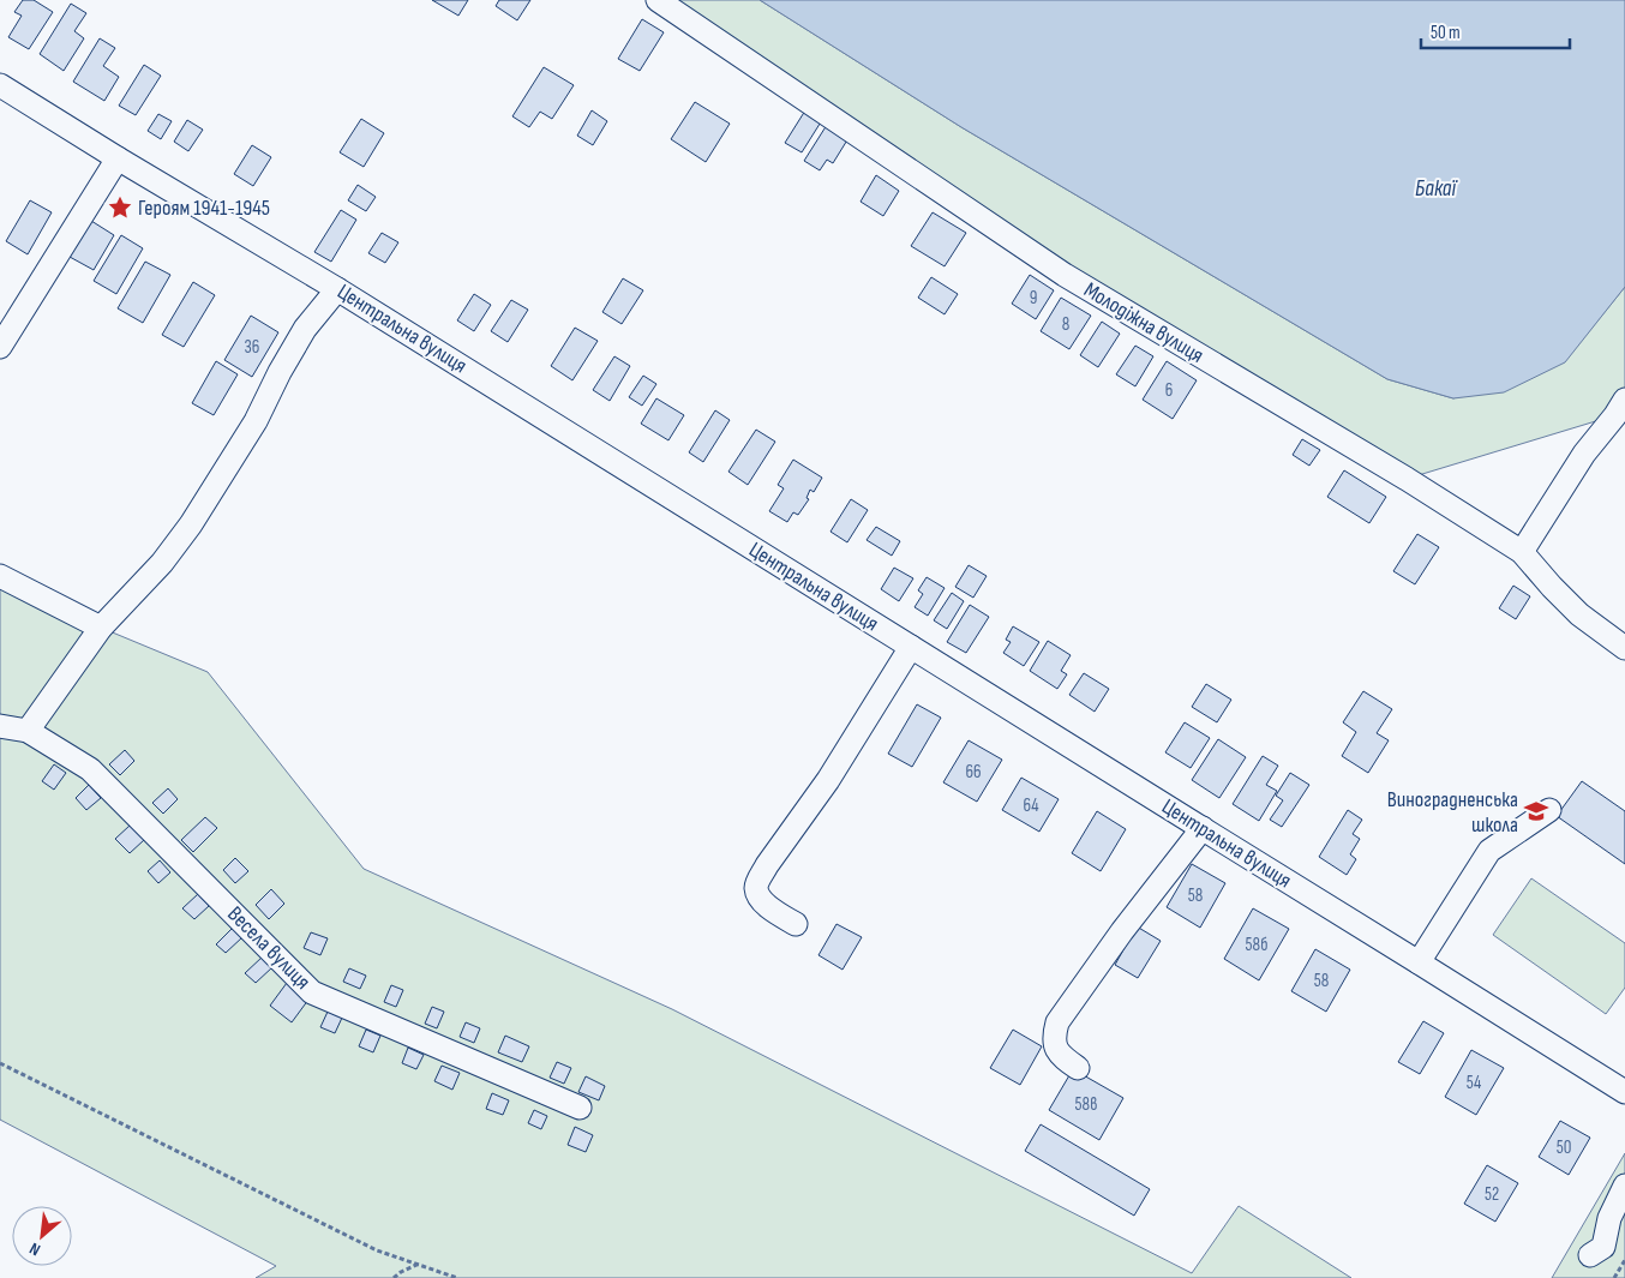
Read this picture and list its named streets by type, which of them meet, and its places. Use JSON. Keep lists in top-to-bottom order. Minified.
{"streets":{"street":["Молодіжна вулиця","Центральна вулиця","Весела вулиця"]},"water":["Бакаї"],"places":{"place":["Героям 1941-1945"],"school or university":["Виноградненська школа"]},"house_numbers":["9","8","36","6","66","64","58","58б","58","54","58в","50","52"],"scale_bar":"50 m","north":"bottom left"}
